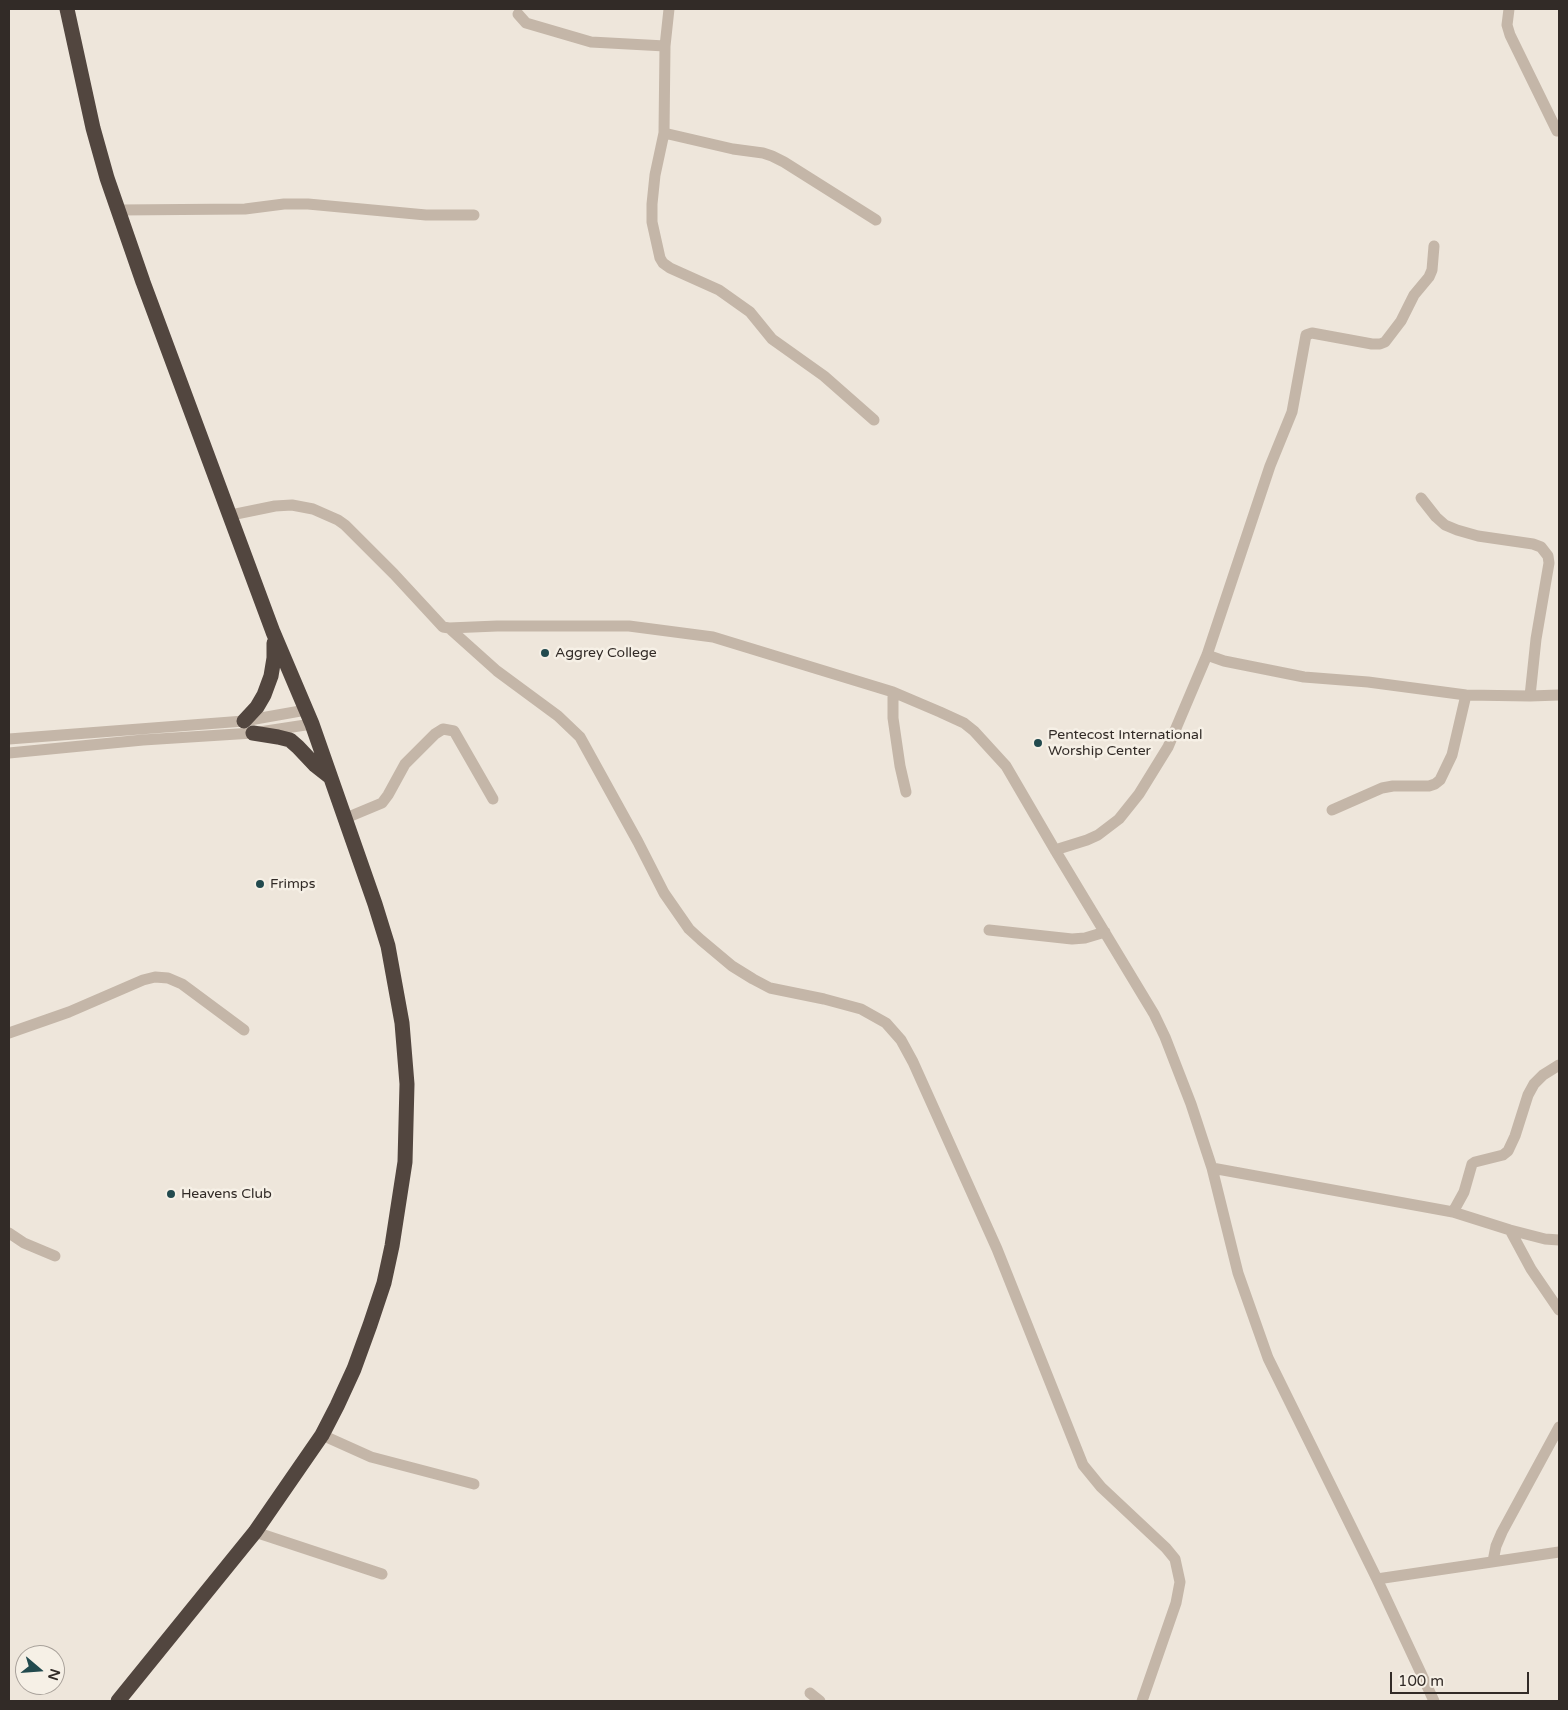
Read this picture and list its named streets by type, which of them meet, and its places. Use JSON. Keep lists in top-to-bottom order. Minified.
{"places":["Aggrey College","Pentecost International Worship Center","Frimps","Heavens Club"],"scale_bar":"100 m","north":"right"}
